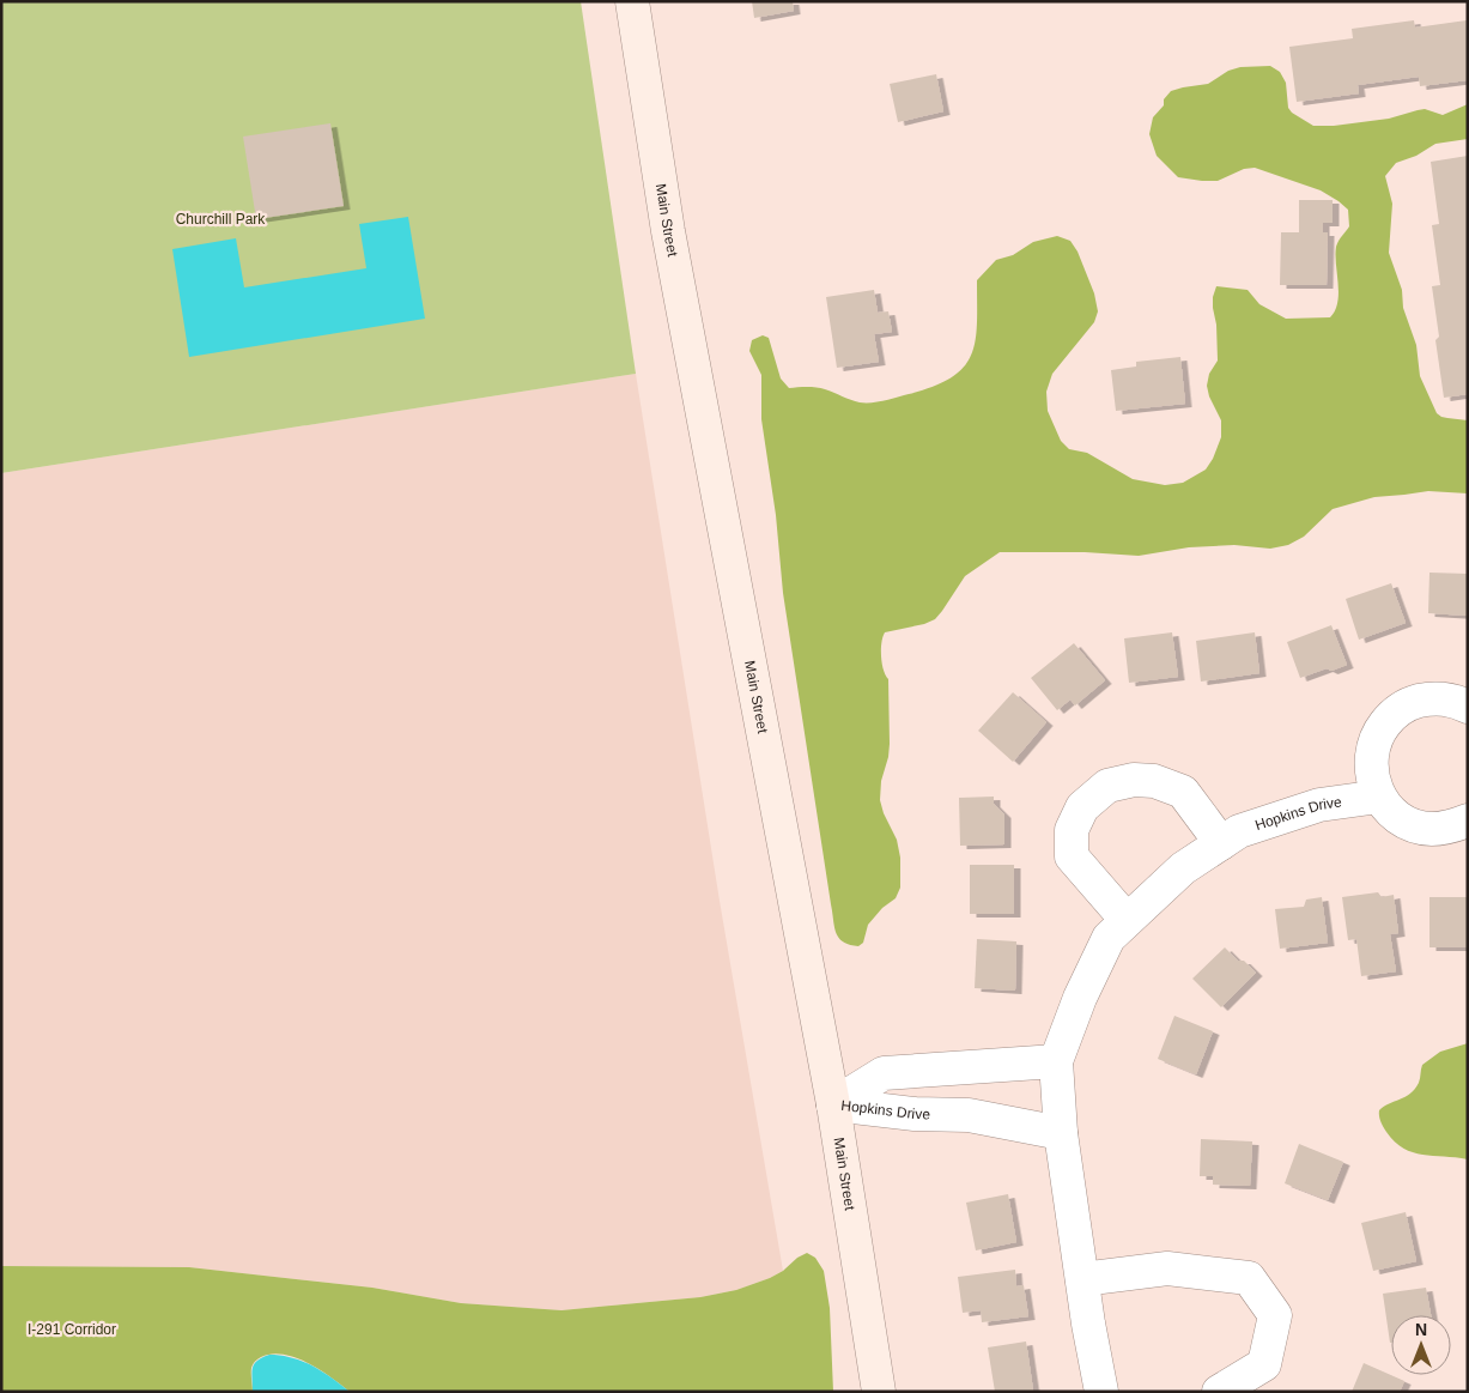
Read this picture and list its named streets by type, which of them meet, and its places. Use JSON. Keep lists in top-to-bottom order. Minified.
{"streets":{"main road":["Main Street"],"street":["Hopkins Drive"]},"crossings":[["Main Street","Hopkins Drive"]],"parks":["Churchill Park","I-291 Corridor"],"north":"top"}
